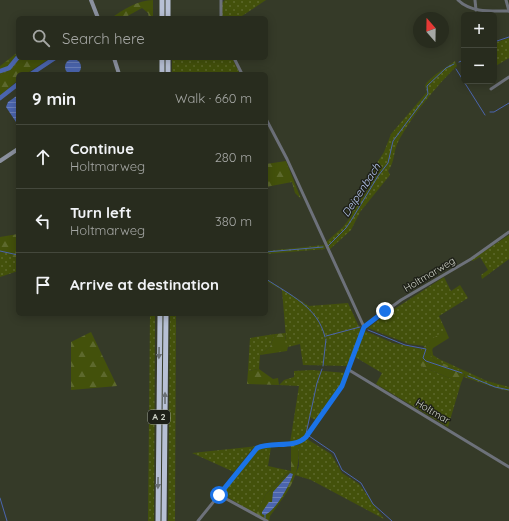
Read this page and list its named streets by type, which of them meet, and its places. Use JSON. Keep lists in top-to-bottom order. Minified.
{"streets":{"highway":["A 2"],"street":["Holtmarweg","Holtmar"]},"water":["Deipenbach"],"north":"top","page":{"map_buttons":["+","−"],"search":"Search here","heading":["9 min","Walk · 660 m"],"list":[["Continue","Holtmarweg","280 m"],["Turn left","Holtmarweg","380 m"],"Arrive at destination"]}}
